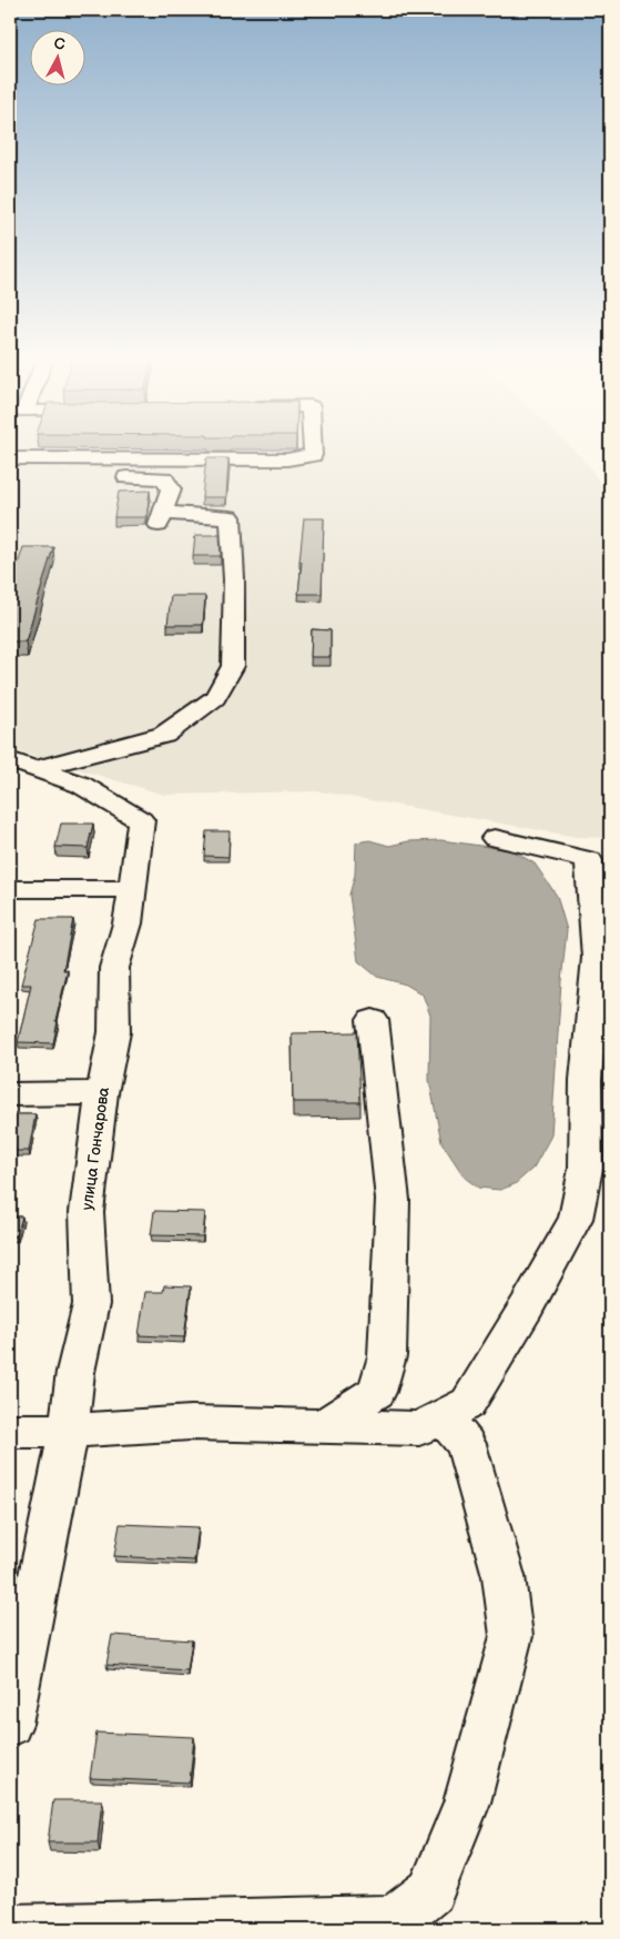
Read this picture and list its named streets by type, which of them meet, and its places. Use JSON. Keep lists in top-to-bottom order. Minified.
{"streets":{"street":["улица Гончарова"]},"north":"top"}
